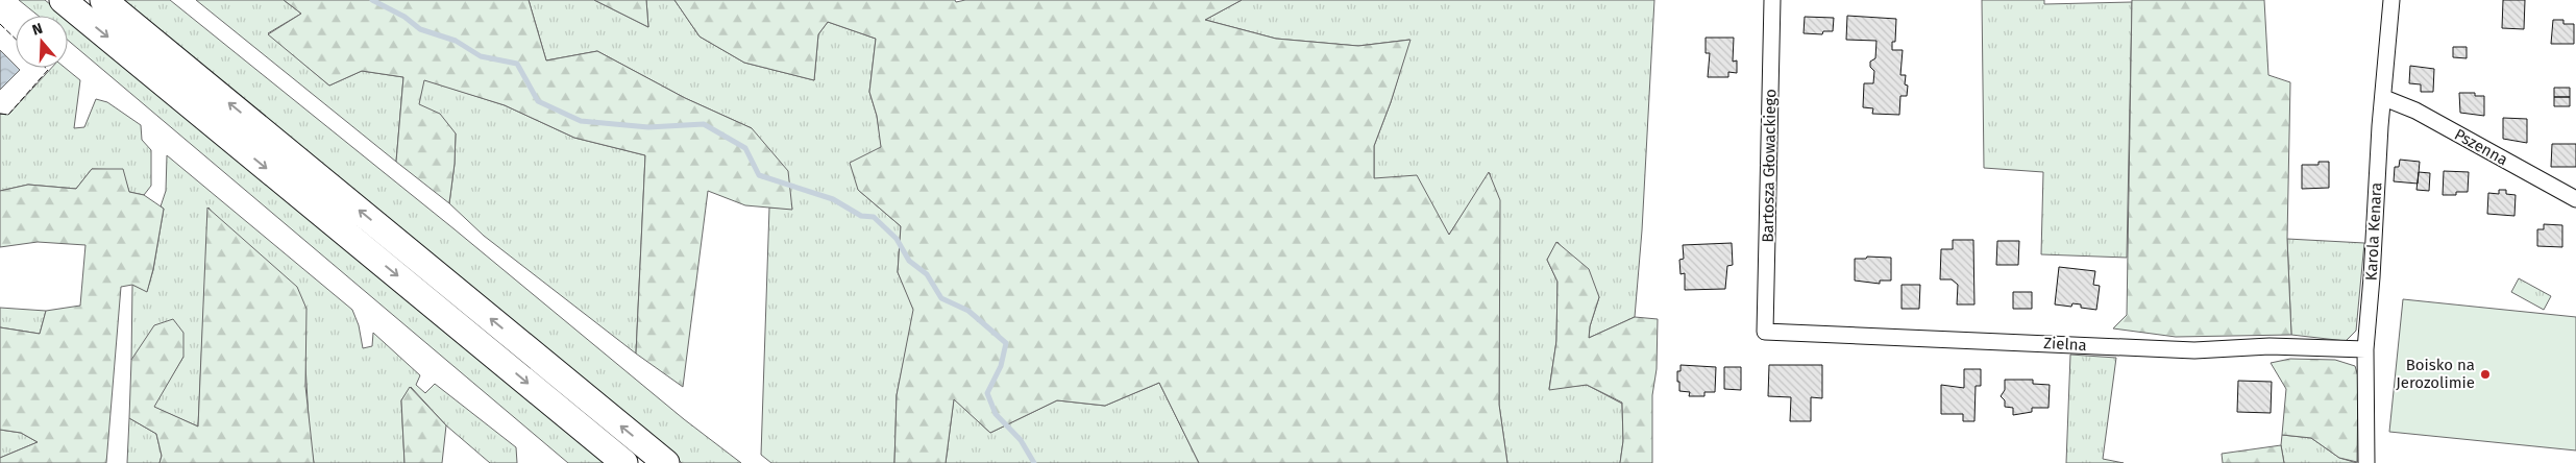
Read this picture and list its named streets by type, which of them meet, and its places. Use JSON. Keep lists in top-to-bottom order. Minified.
{"streets":{"street":["Pszenna","Bartosza Głowackiego","Karola Kenara","Zielna"]},"crossings":[["Pszenna","Karola Kenara"],["Bartosza Głowackiego","Zielna"],["Karola Kenara","Zielna"]],"places":["Boisko na Jerozolimie"],"north":"top"}
